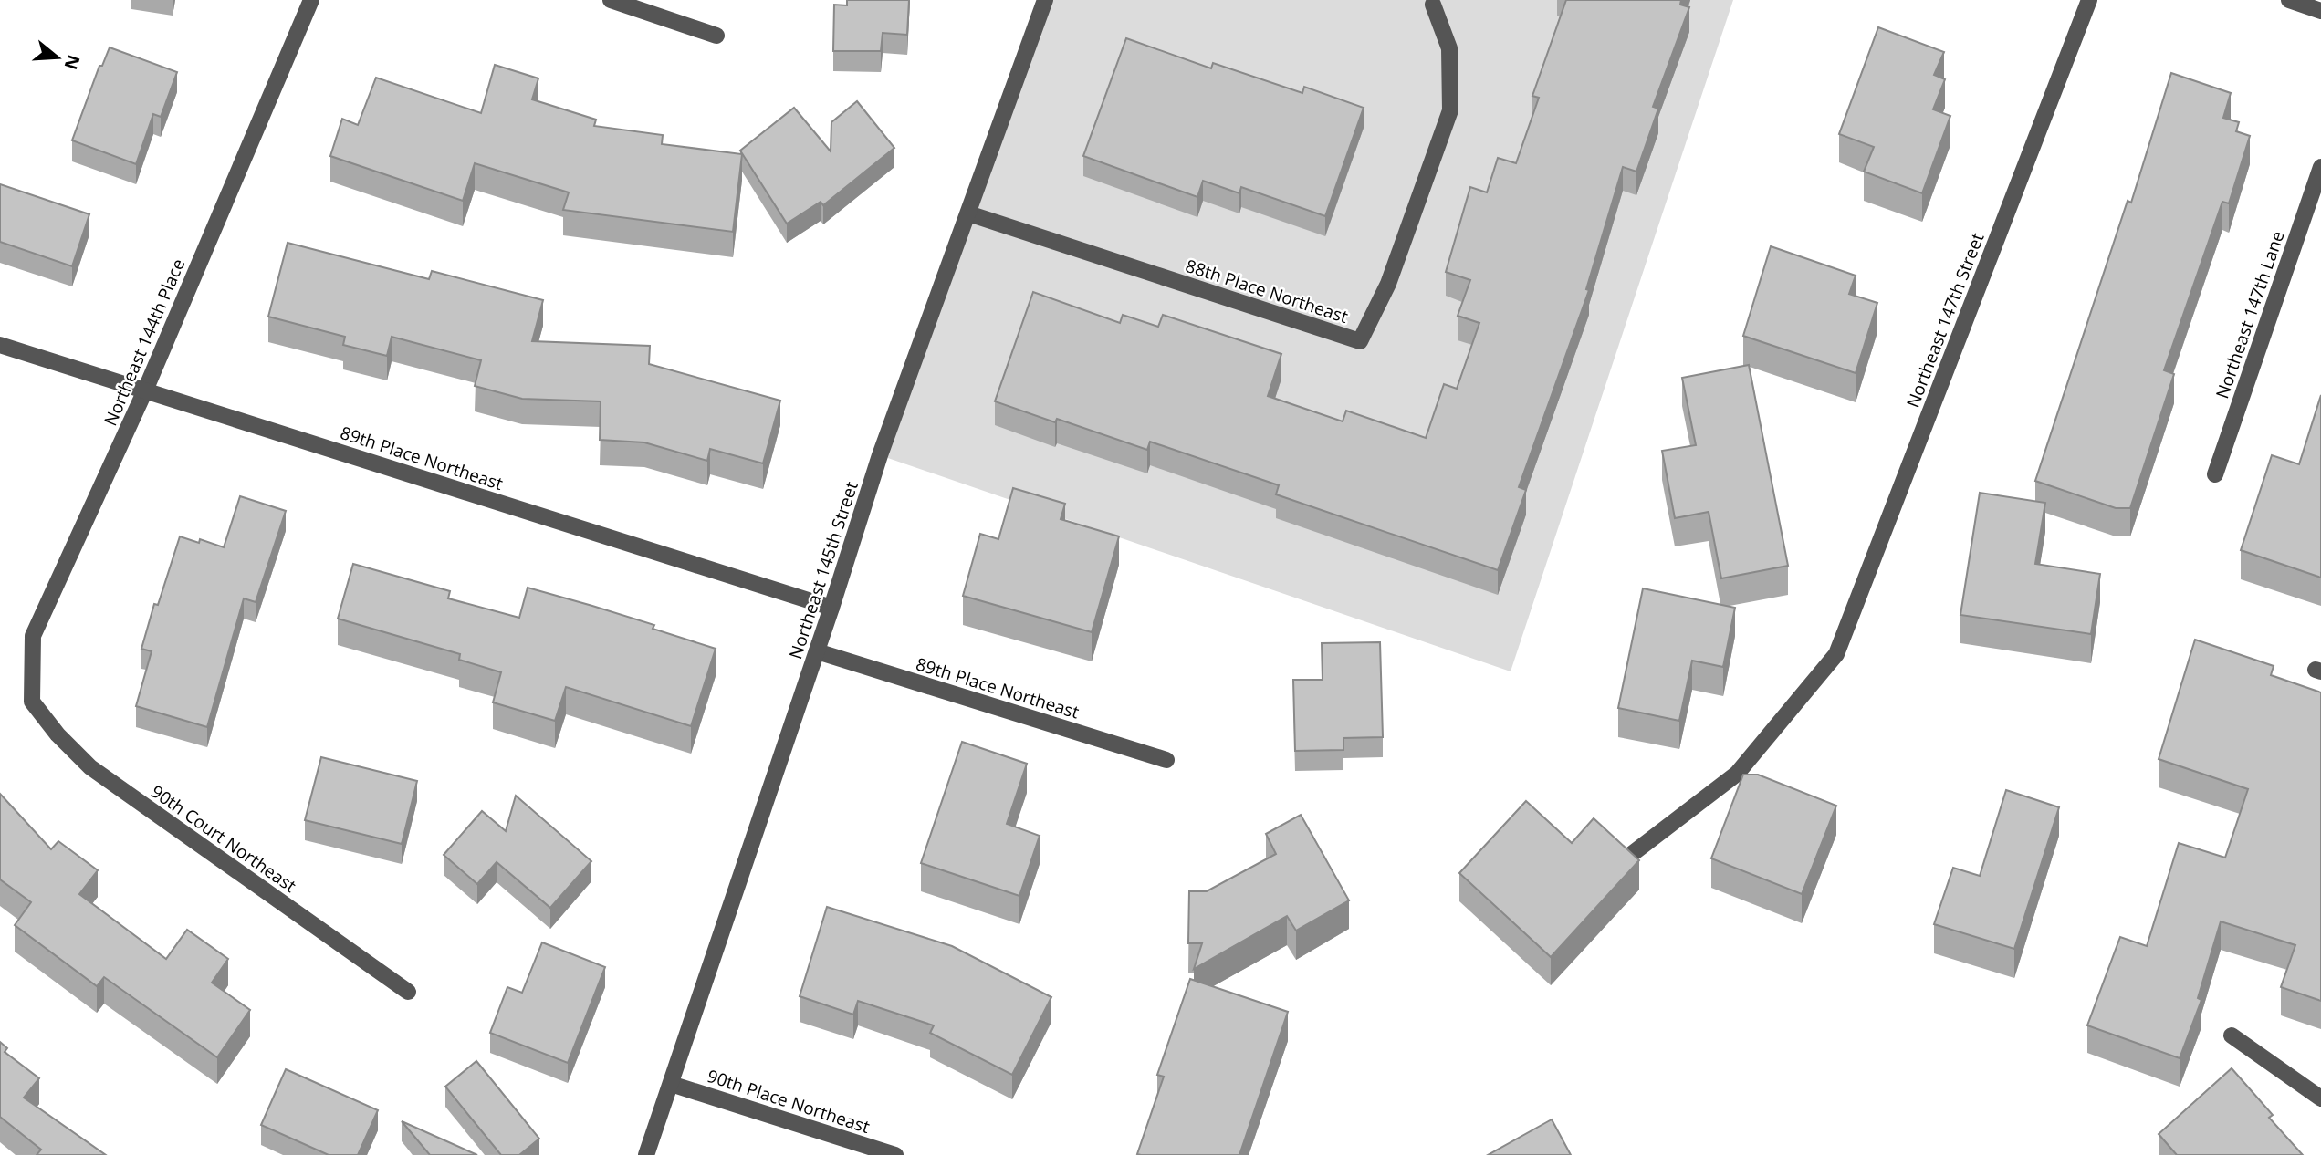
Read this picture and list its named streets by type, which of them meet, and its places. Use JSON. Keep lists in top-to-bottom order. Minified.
{"streets":{"street":["88th Place Northeast","Northeast 147th Lane","Northeast 147th Street","Northeast 144th Place","89th Place Northeast","Northeast 145th Street","90th Court Northeast","90th Place Northeast"]},"crossings":[["88th Place Northeast","Northeast 145th Street"],["Northeast 144th Place","89th Place Northeast"],["Northeast 144th Place","90th Court Northeast"],["89th Place Northeast","Northeast 145th Street"],["Northeast 145th Street","90th Place Northeast"]],"north":"right"}
